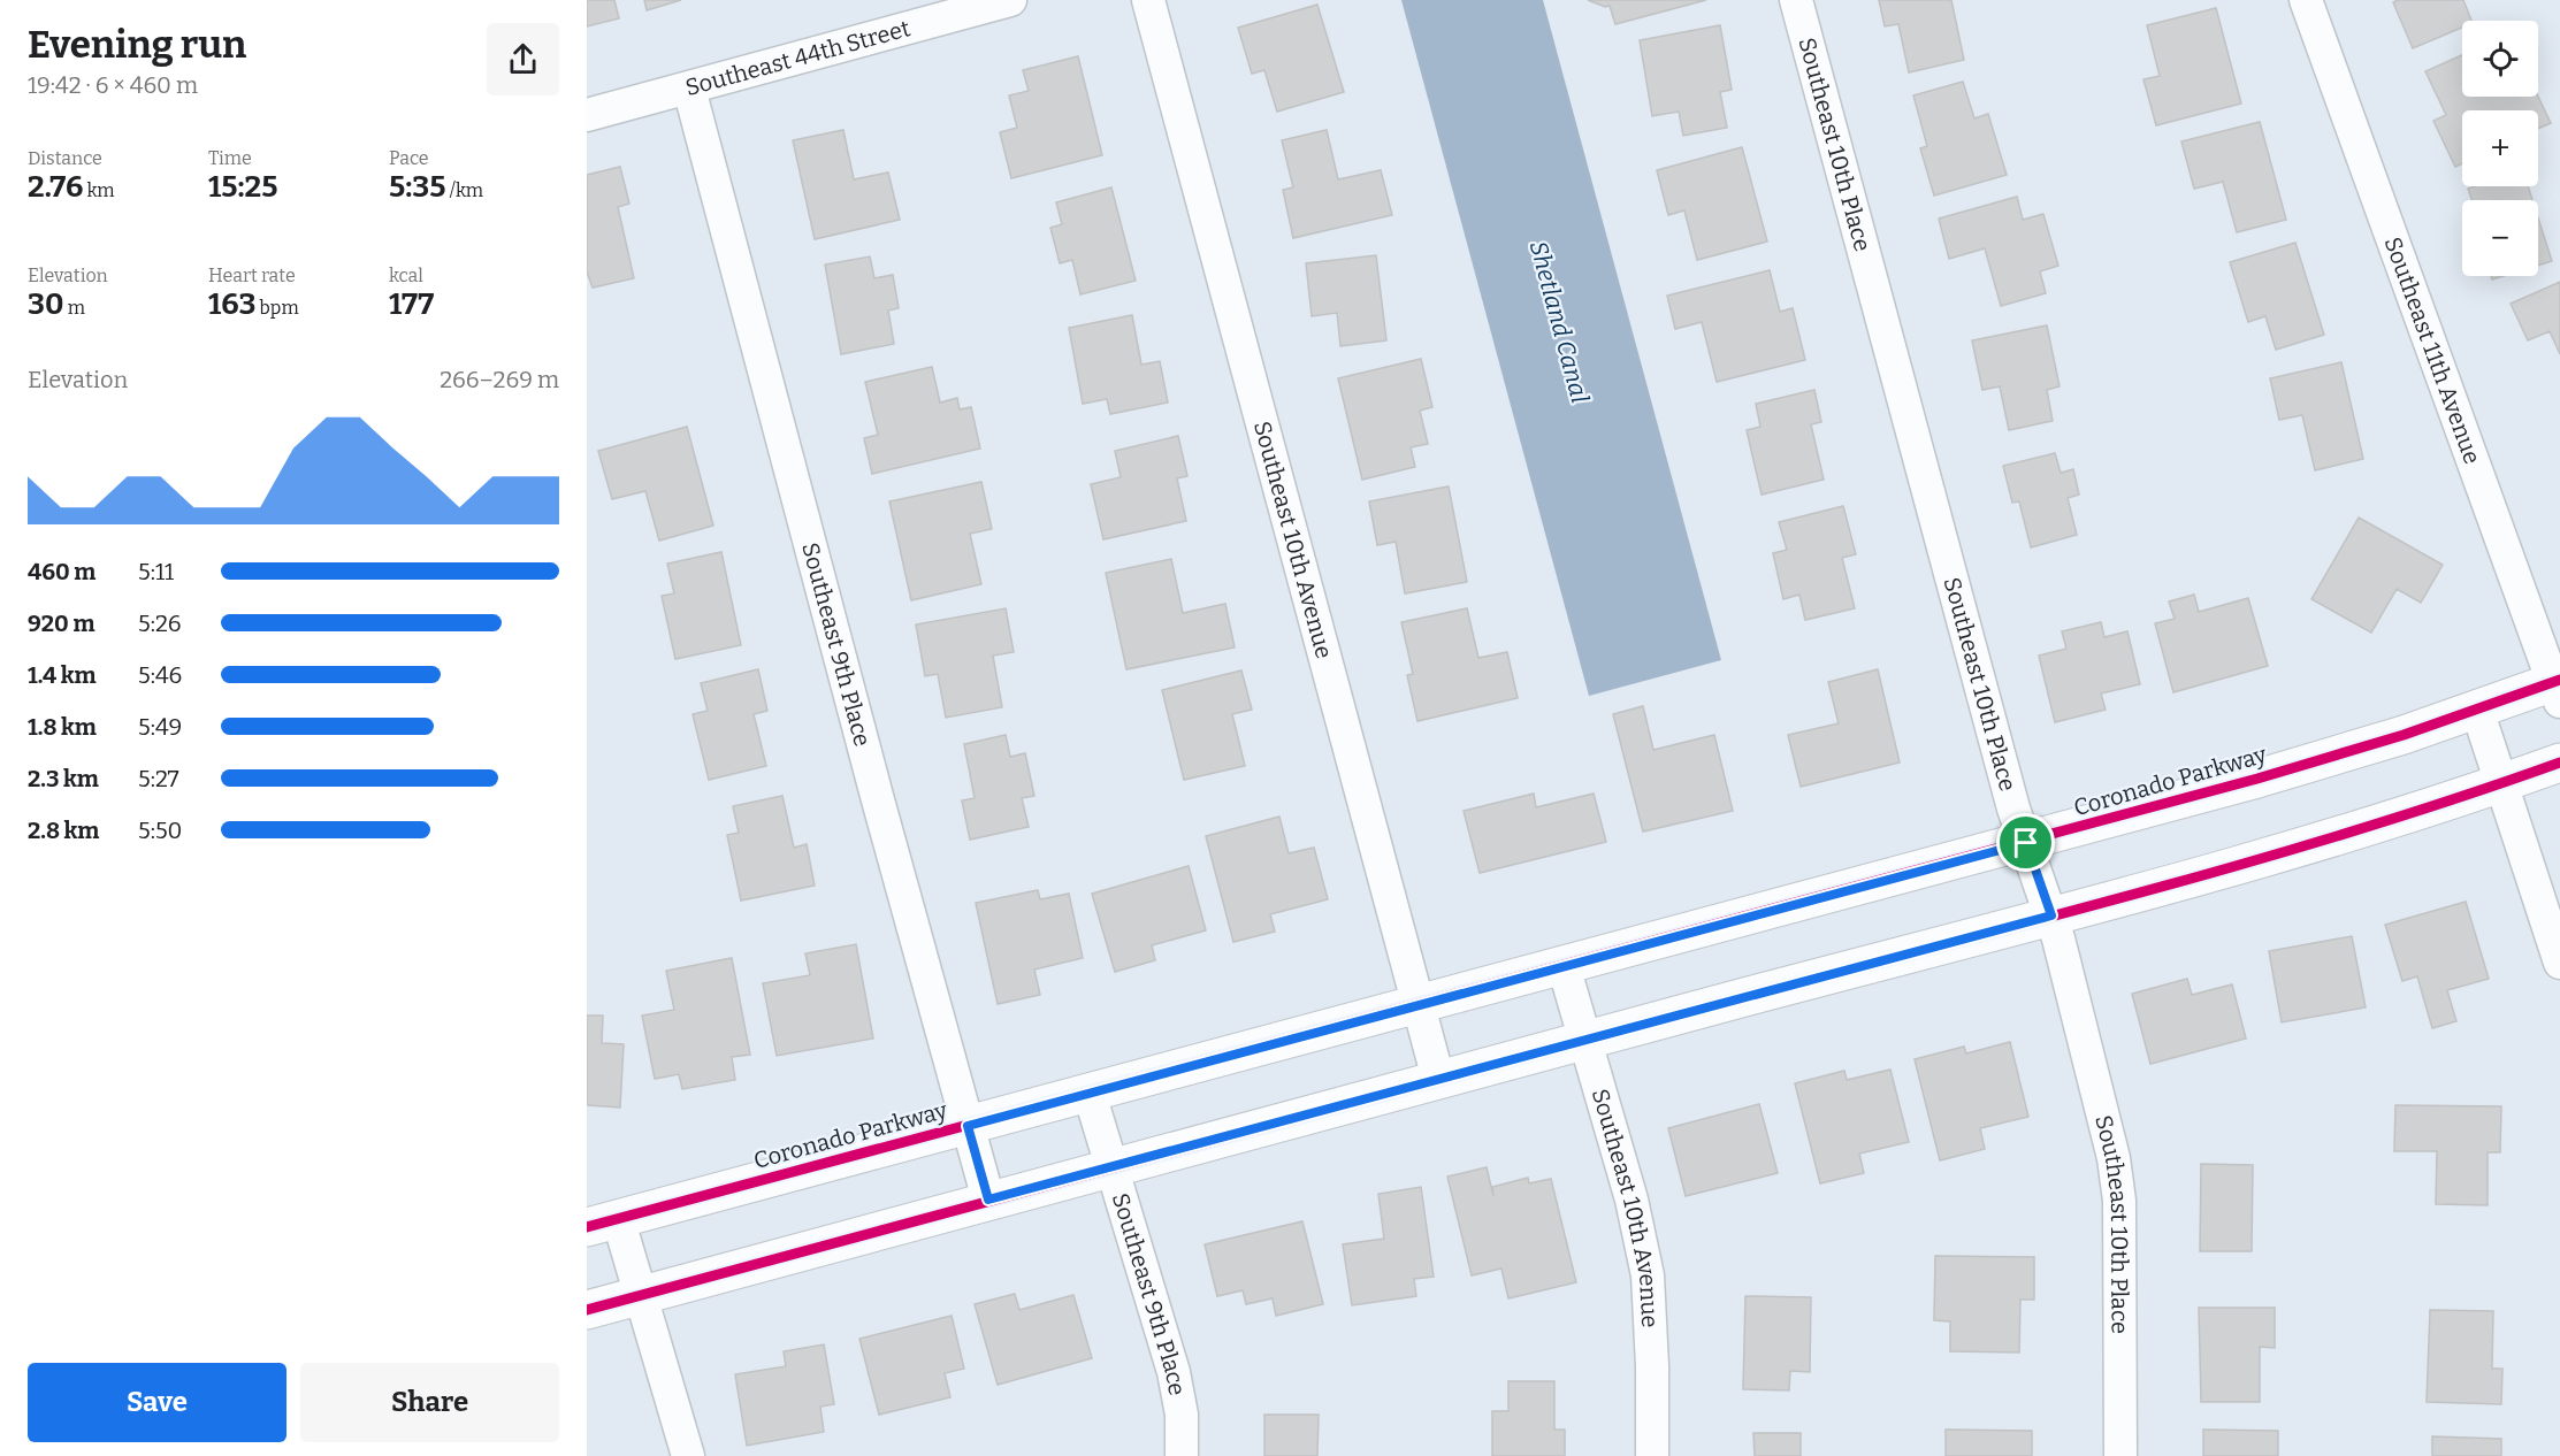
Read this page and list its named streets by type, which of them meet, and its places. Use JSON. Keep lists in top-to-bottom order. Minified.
{"streets":{"street":["Southeast 44th Street","Southeast 10th Place","Southeast 11th Avenue","Southeast 10th Avenue","Southeast 9th Place","Coronado Parkway"]},"crossings":[["Southeast 44th Street","Southeast 9th Place"],["Southeast 10th Place","Coronado Parkway"],["Southeast 11th Avenue","Coronado Parkway"],["Southeast 10th Avenue","Coronado Parkway"],["Southeast 9th Place","Coronado Parkway"]],"water":["Shetland Canal"],"page":{"heading":["Evening run","19:42 · 6 × 460 m"],"map_buttons":["+","−"],"stats":[["Distance","2.76 km"],["Time","15:25"],["Pace","5:35 /km"],["Elevation","30 m"],["Heart rate","163 bpm"],["kcal","177"]],"chart":["Elevation","266–269 m"],"list":[{"name":"460 m","note":"5:11"},{"name":"920 m","note":"5:26"},{"name":"1.4 km","note":"5:46"},{"name":"1.8 km","note":"5:49"},{"name":"2.3 km","note":"5:27"},{"name":"2.8 km","note":"5:50"}],"buttons":["Save","Share"]}}
